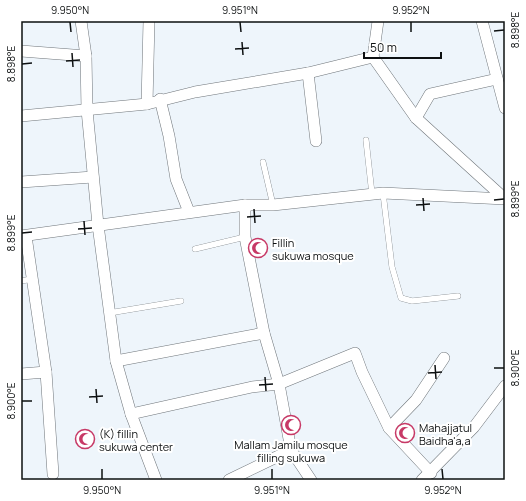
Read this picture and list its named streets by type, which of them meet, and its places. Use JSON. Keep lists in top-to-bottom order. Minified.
{"places":{"mosque":["Fillin sukuwa mosque","Mallam Jamilu mosque filling sukuwa","Mahajjatul Baidha'a,a","(K) fillin sukuwa center"]},"scale_bar":"50 m","coordinates":["9.950°N","9.951°N","9.952°N","8.898°E","8.899°E","8.900°E"]}
